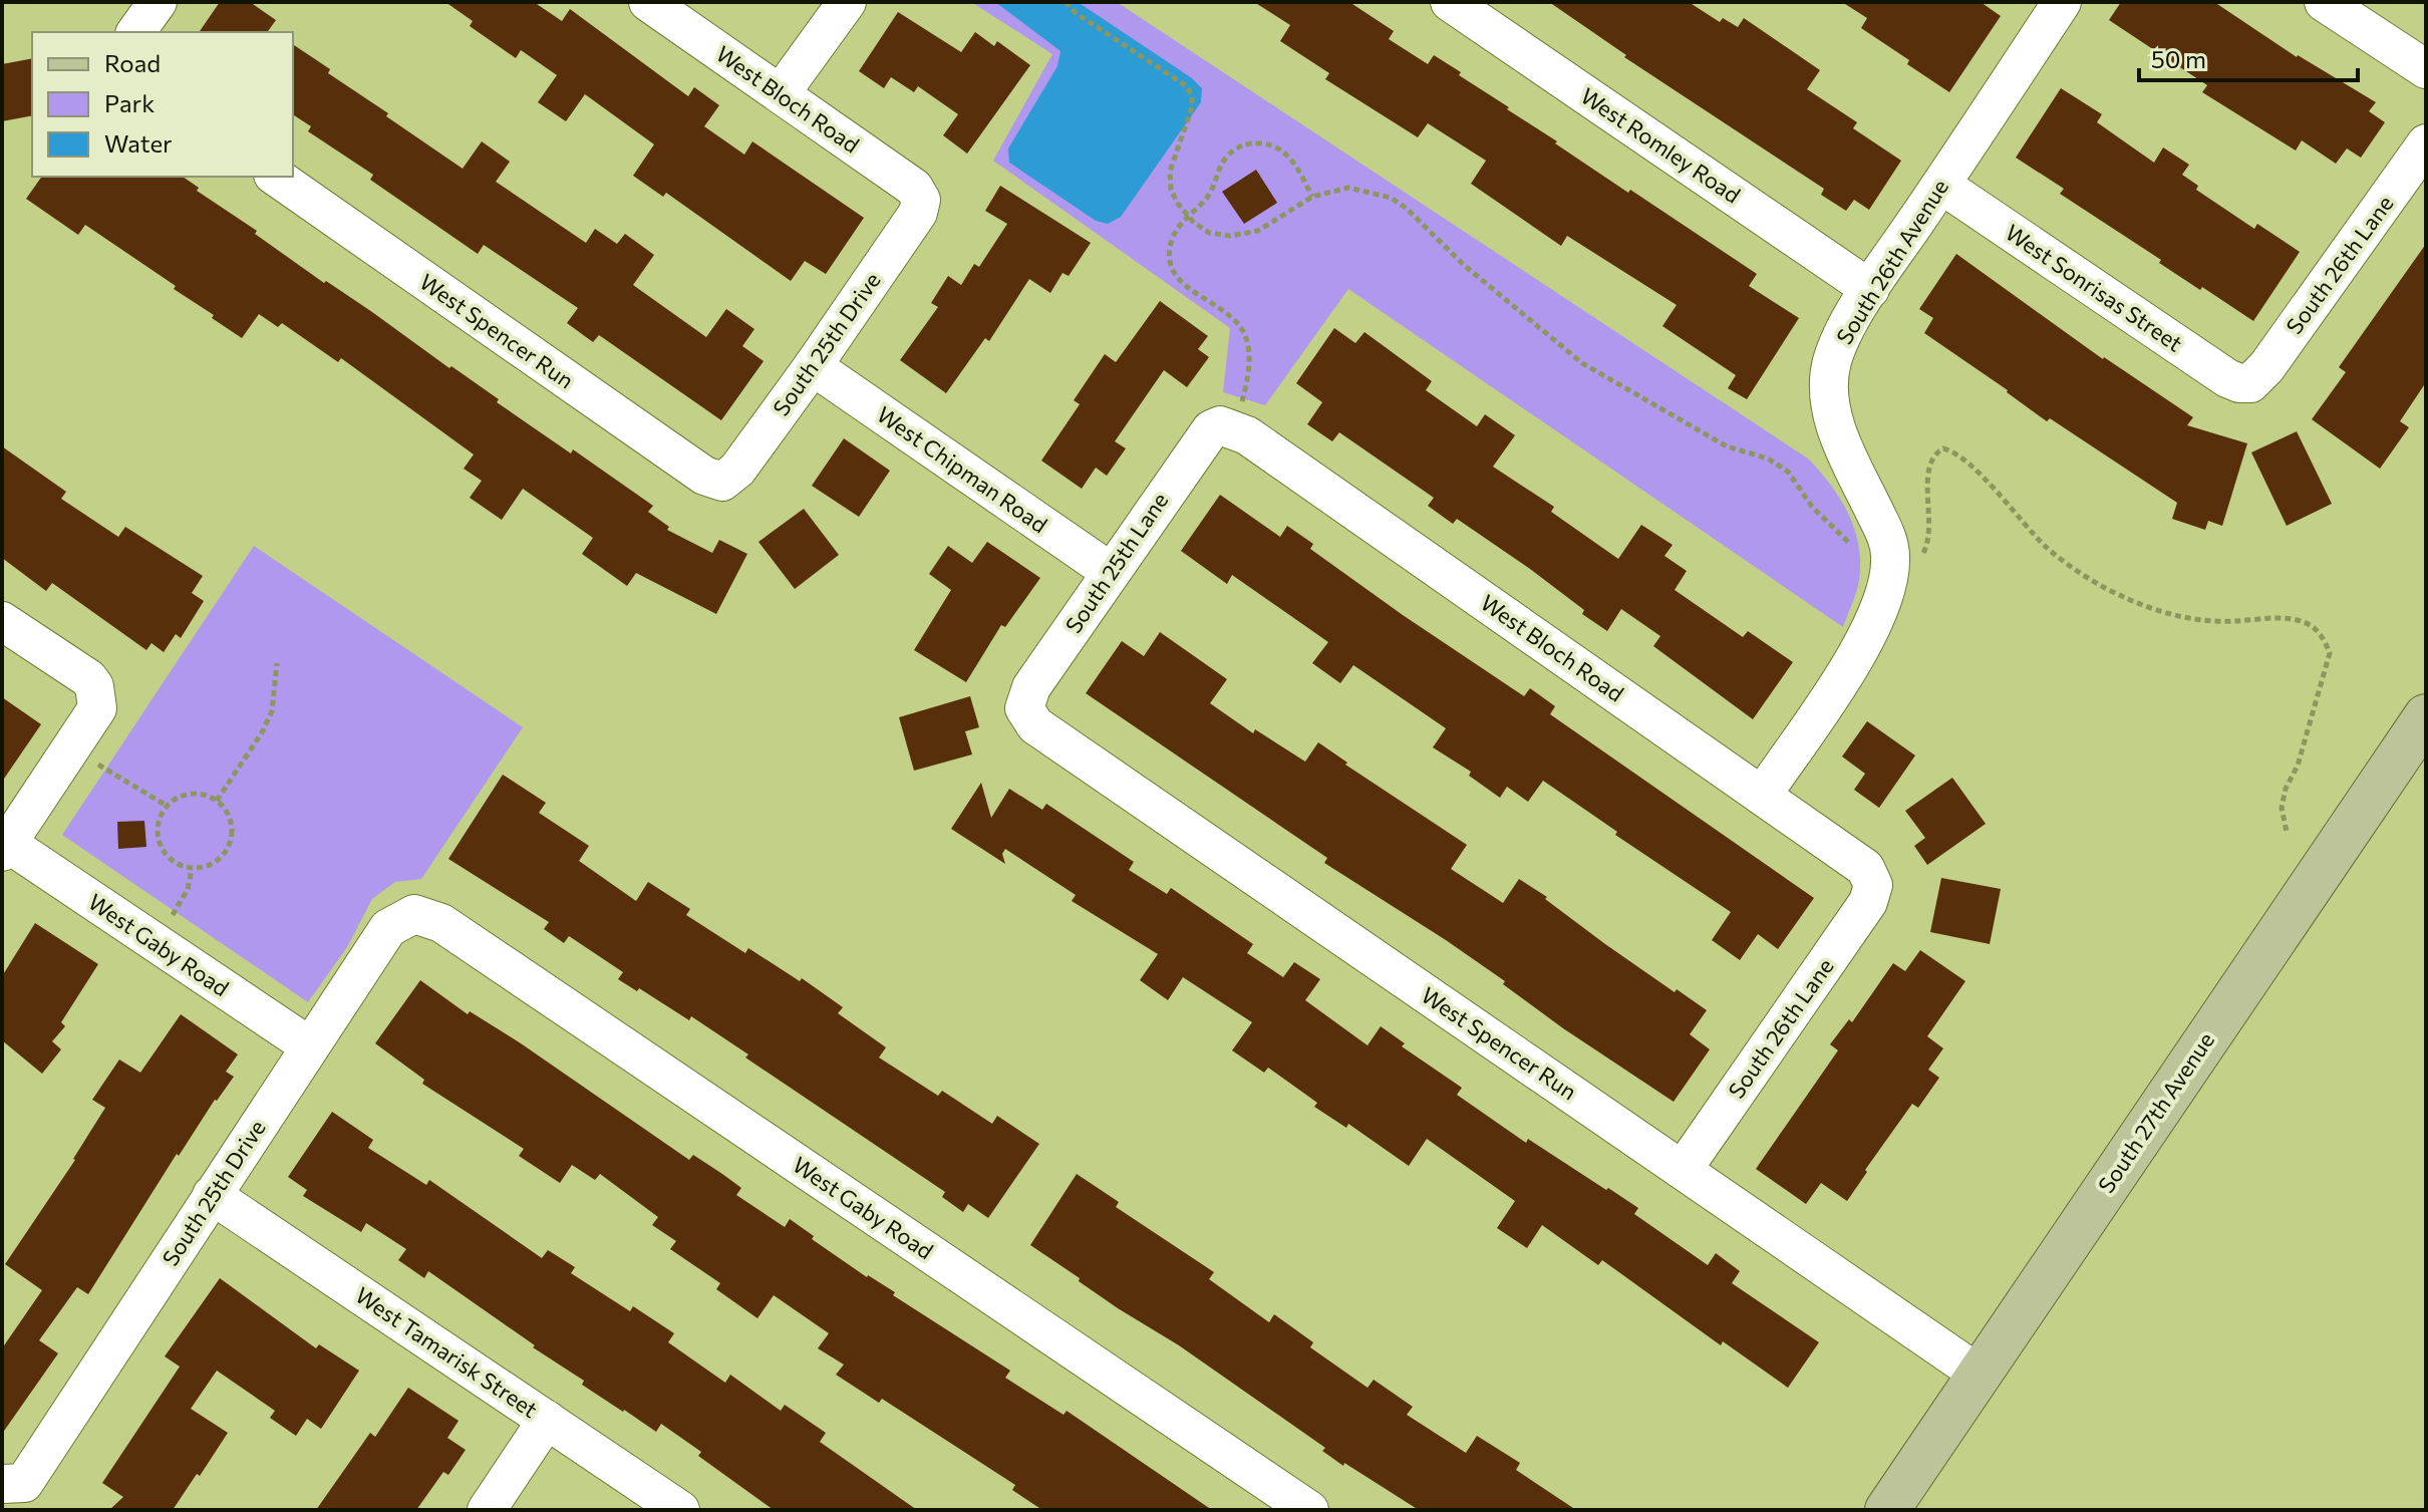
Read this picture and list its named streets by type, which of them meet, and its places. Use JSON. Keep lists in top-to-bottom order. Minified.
{"streets":{"main road":["South 27th Avenue"],"street":["West Bloch Road","West Romley Road","South 26th Avenue","South 26th Lane","West Sonrisas Street","West Spencer Run","South 25th Drive","West Chipman Road","South 25th Lane","West Gaby Road","West Tamarisk Street"]},"crossings":[["West Bloch Road","South 26th Lane"],["West Bloch Road","South 25th Drive"],["West Bloch Road","South 25th Lane"],["West Romley Road","South 26th Avenue"],["South 26th Avenue","West Sonrisas Street"],["South 26th Lane","West Sonrisas Street"],["South 26th Lane","West Spencer Run"],["West Spencer Run","South 25th Drive"],["West Spencer Run","South 25th Lane"],["West Spencer Run","South 27th Avenue"],["South 25th Drive","West Chipman Road"],["South 25th Drive","West Gaby Road"],["South 25th Drive","West Tamarisk Street"],["West Chipman Road","South 25th Lane"]],"legend":["Road","Park","Water"],"scale_bar":"50 m"}
